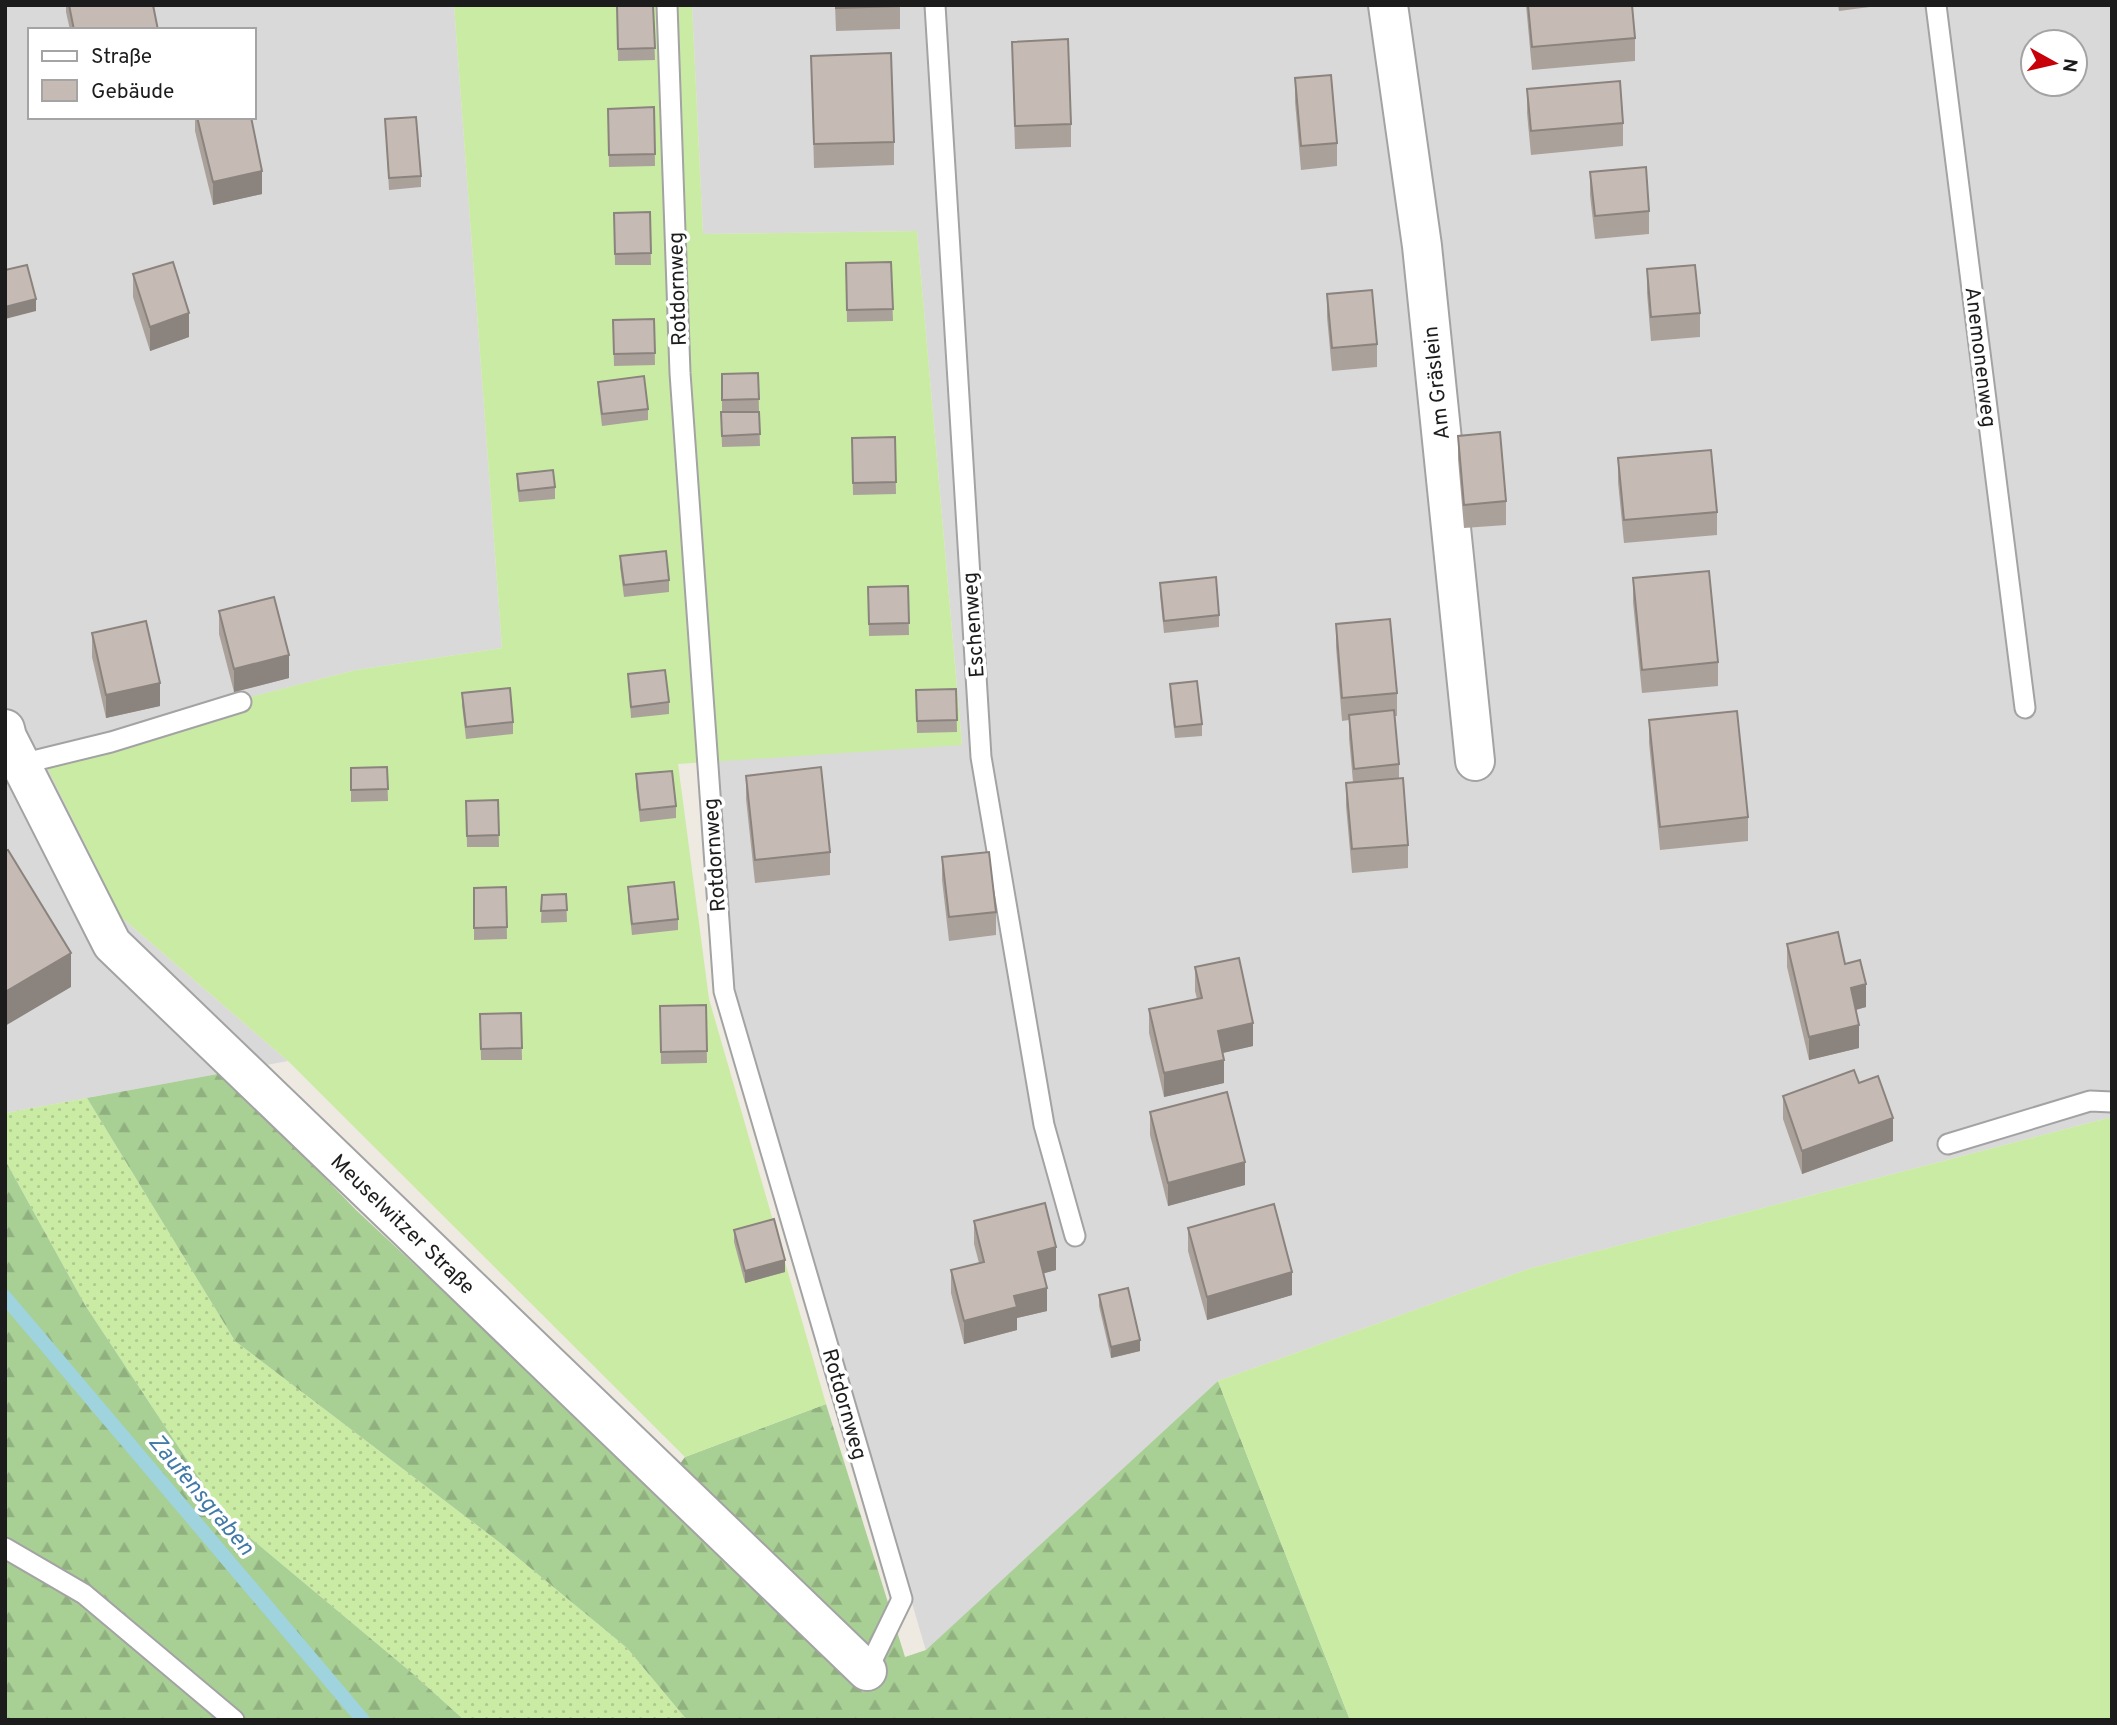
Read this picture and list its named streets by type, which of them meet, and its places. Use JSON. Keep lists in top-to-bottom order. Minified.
{"streets":{"street":["Am Gräslein","Meuselwitzer Straße"],"lane":["Rotdornweg","Anemonenweg","Eschenweg"]},"crossings":[["Rotdornweg","Meuselwitzer Straße"]],"water":["Zaufensgraben"],"legend":["Straße","Gebäude"],"north":"right"}
